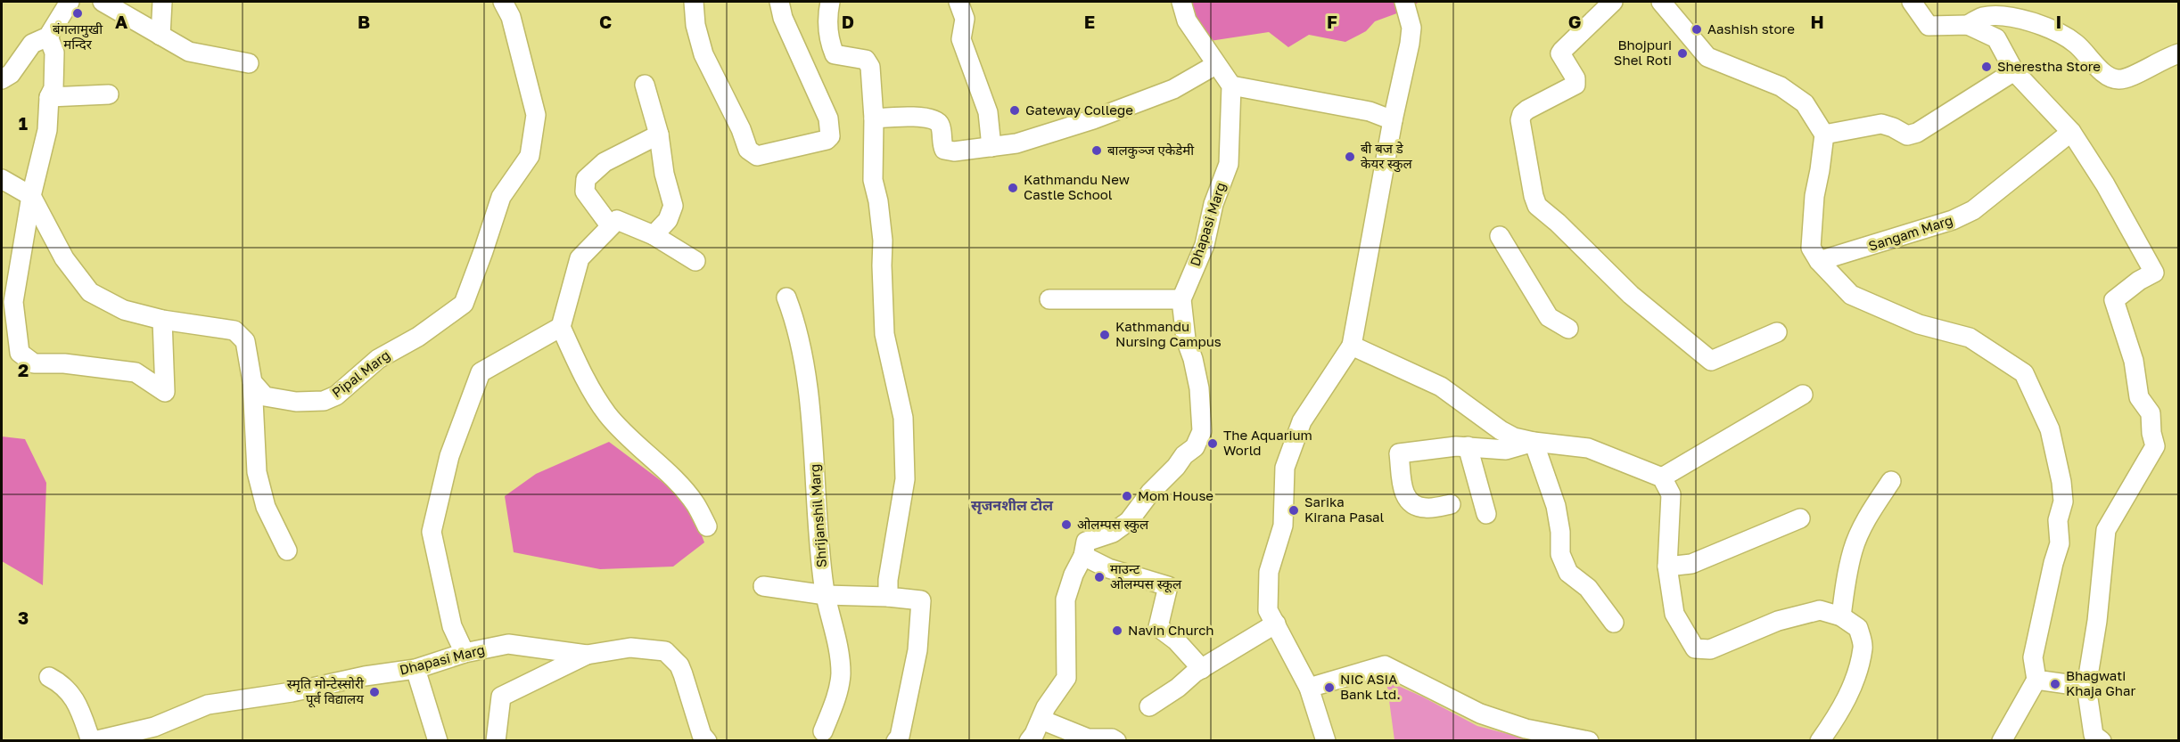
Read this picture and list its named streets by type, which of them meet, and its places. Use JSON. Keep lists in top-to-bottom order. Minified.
{"streets":{"street":["Dhapasi Marg","Sangam Marg","Pipal Marg","Shrijanshil Marg"]},"districts":["सृजनशील टोल"],"places":["बंगलामुखी मन्दिर","Aashish store","Bhojpuri Shel Roti","Sherestha Store","Gateway College","बालकुञ्ज एकेडेमी","बी बज डे केयर स्कुल","Kathmandu New Castle School","Kathmandu Nursing Campus","The Aquarium World","Mom House","Sarika Kirana Pasal","ओलम्पस स्कुल","माउन्ट ओलम्पस स्कूल","Navin Church","Bhagwati Khaja Ghar","NIC ASIA Bank Ltd.","स्मृति मोन्टेस्सोरी पूर्व विद्यालय"],"grid":{"columns":["A","B","C","D","E","F","G","H","I"],"rows":["1","2","3"]}}
